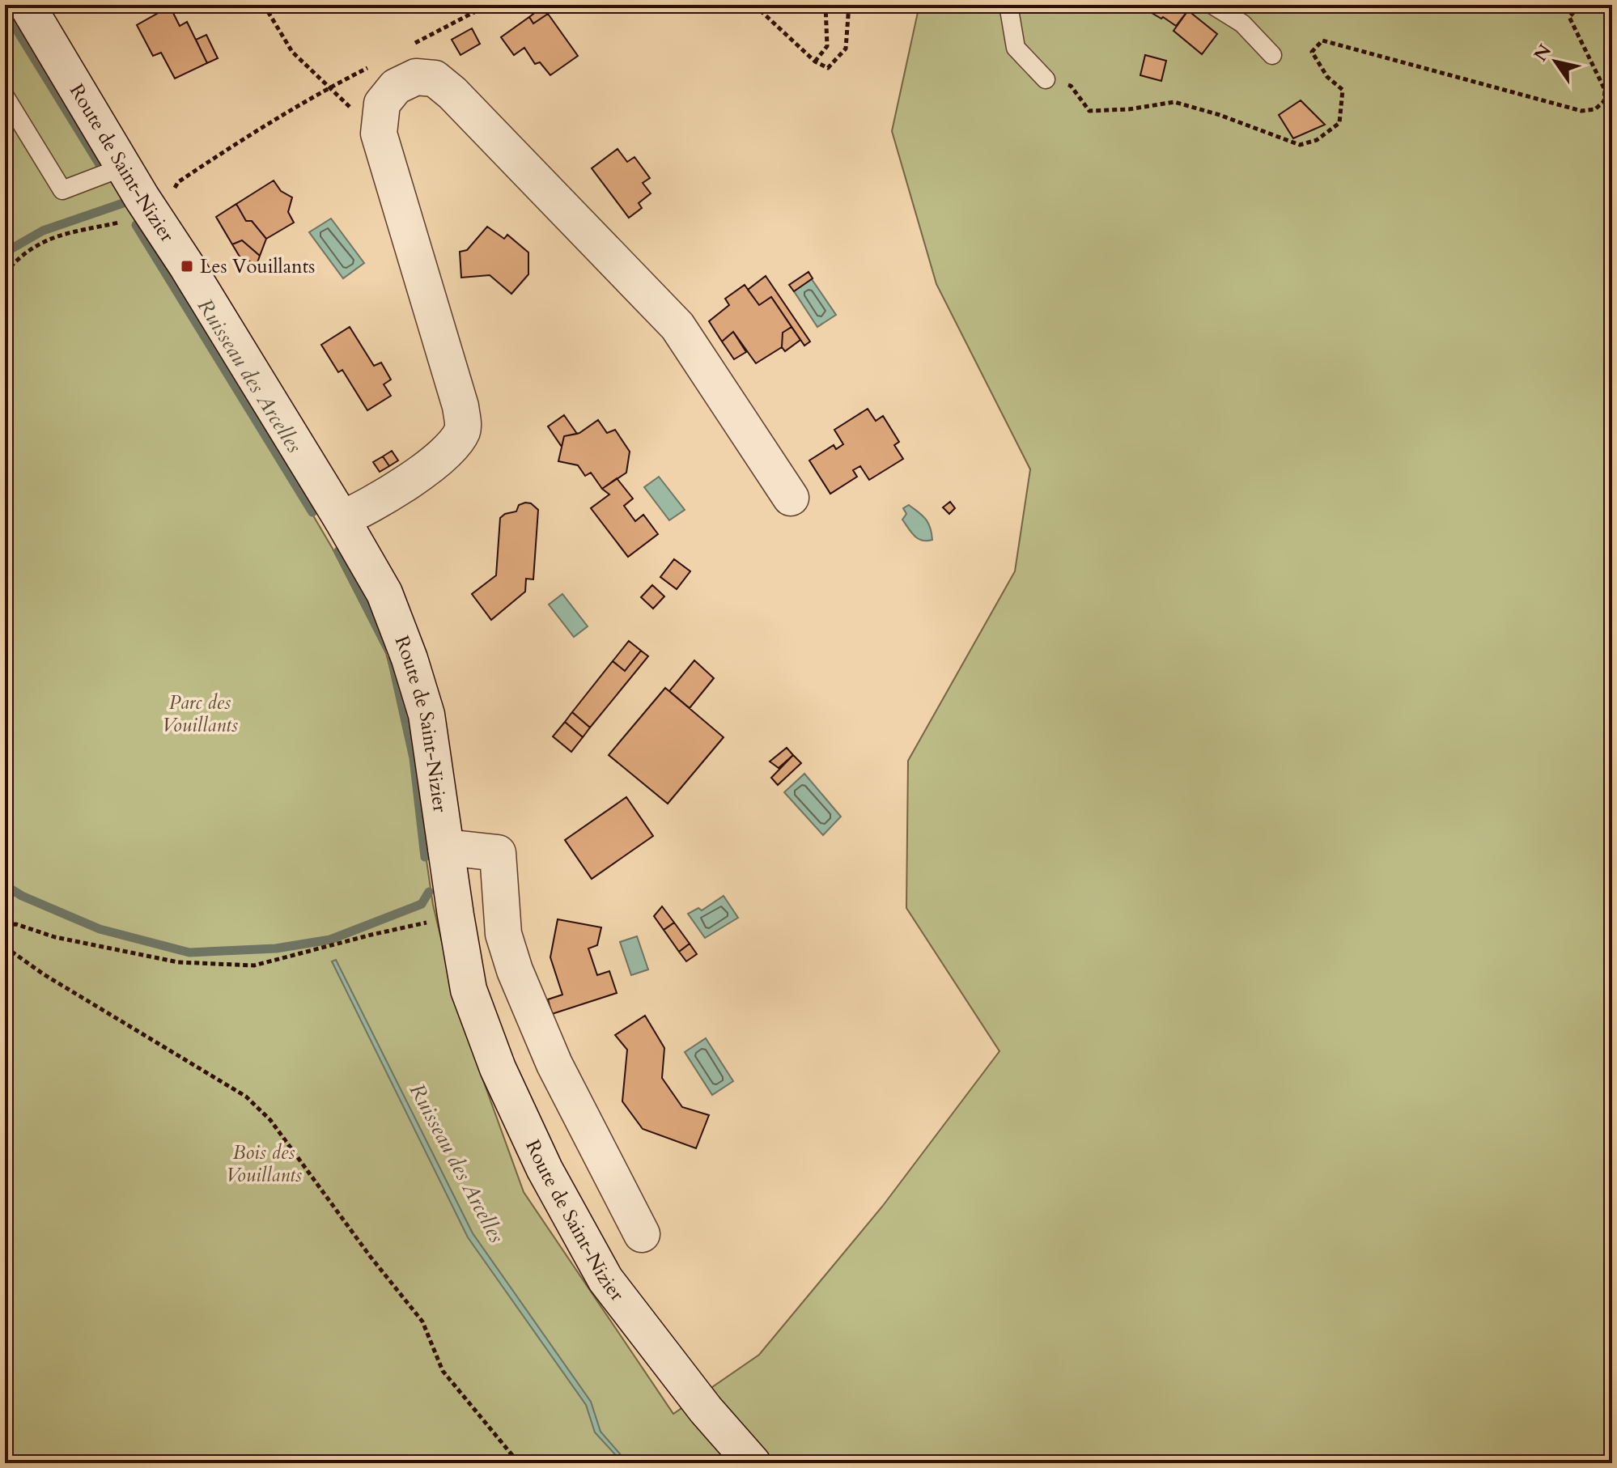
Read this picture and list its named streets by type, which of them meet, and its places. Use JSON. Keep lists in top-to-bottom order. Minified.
{"streets":{"main road":["Route de Saint-Nizier"]},"water":["Ruisseau des Arcelles"],"parks":["Parc des Vouillants","Bois des Vouillants"],"places":{"transit":["Les Vouillants"]},"north":"top left"}
